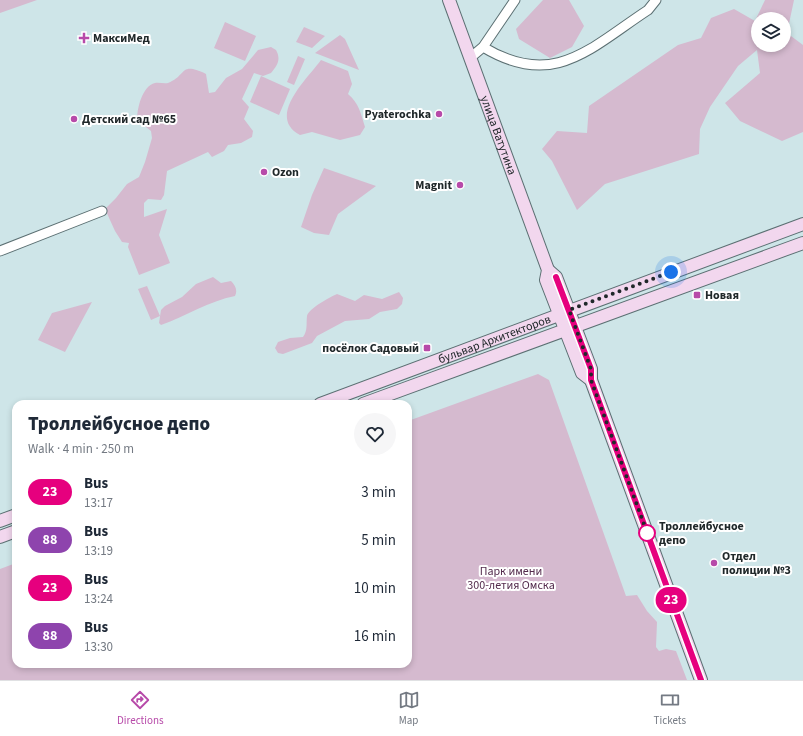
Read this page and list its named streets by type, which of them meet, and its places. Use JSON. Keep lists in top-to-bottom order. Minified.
{"streets":{"main road":["улица Ватутина","бульвар Архитекторов"]},"crossings":[["улица Ватутина","бульвар Архитекторов"]],"parks":["Парк имени 300-летия Омска"],"places":{"health":["МаксиМед"],"other":["Pyaterochka","Детский сад №65","Ozon","Magnit","Троллейбусное депо","Отдел полиции №3"],"transit":["Новая","посёлок Садовый"]},"lines":["bus line 23"],"page":{"on_map":"23","heading":["Троллейбусное депо","Walk · 4 min · 250 m"],"list":[{"mark":"23","name":"Bus","note":"13:17","value":"3 min"},{"mark":"88","name":"Bus","note":"13:19","value":"5 min"},{"mark":"23","name":"Bus","note":"13:24","value":"10 min"},{"mark":"88","name":"Bus","note":"13:30","value":"16 min"}],"tabs":["Directions","Map","Tickets"]}}
